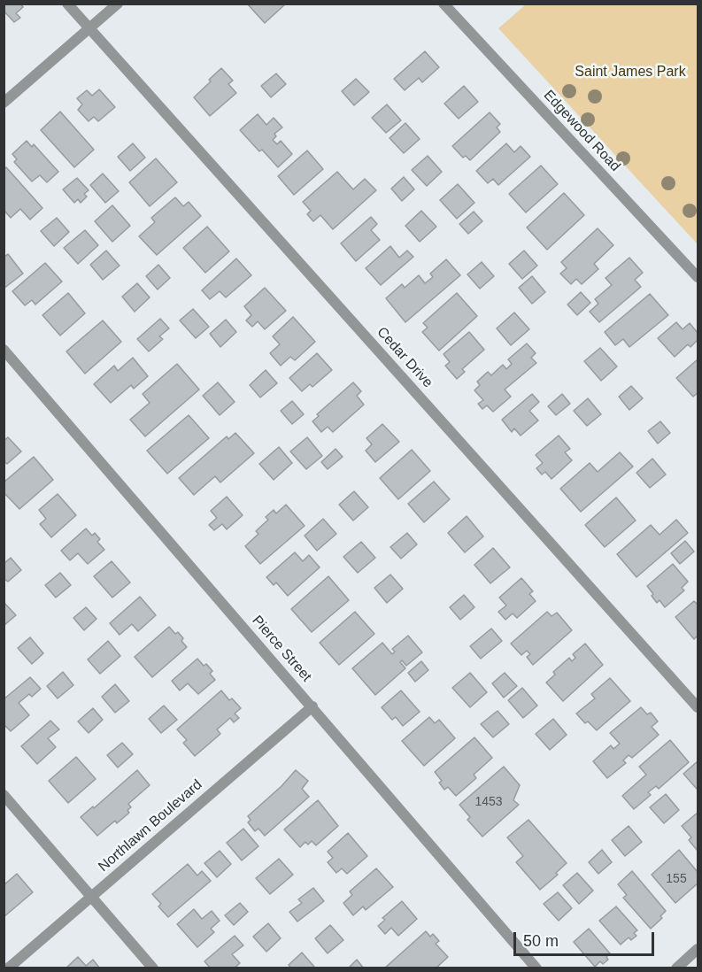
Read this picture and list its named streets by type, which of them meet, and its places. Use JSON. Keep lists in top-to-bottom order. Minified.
{"streets":{"street":["Edgewood Road","Cedar Drive","Pierce Street","Northlawn Boulevard"]},"crossings":[["Pierce Street","Northlawn Boulevard"]],"parks":["Saint James Park"],"house_numbers":["1453","155"],"scale_bar":"50 m"}
